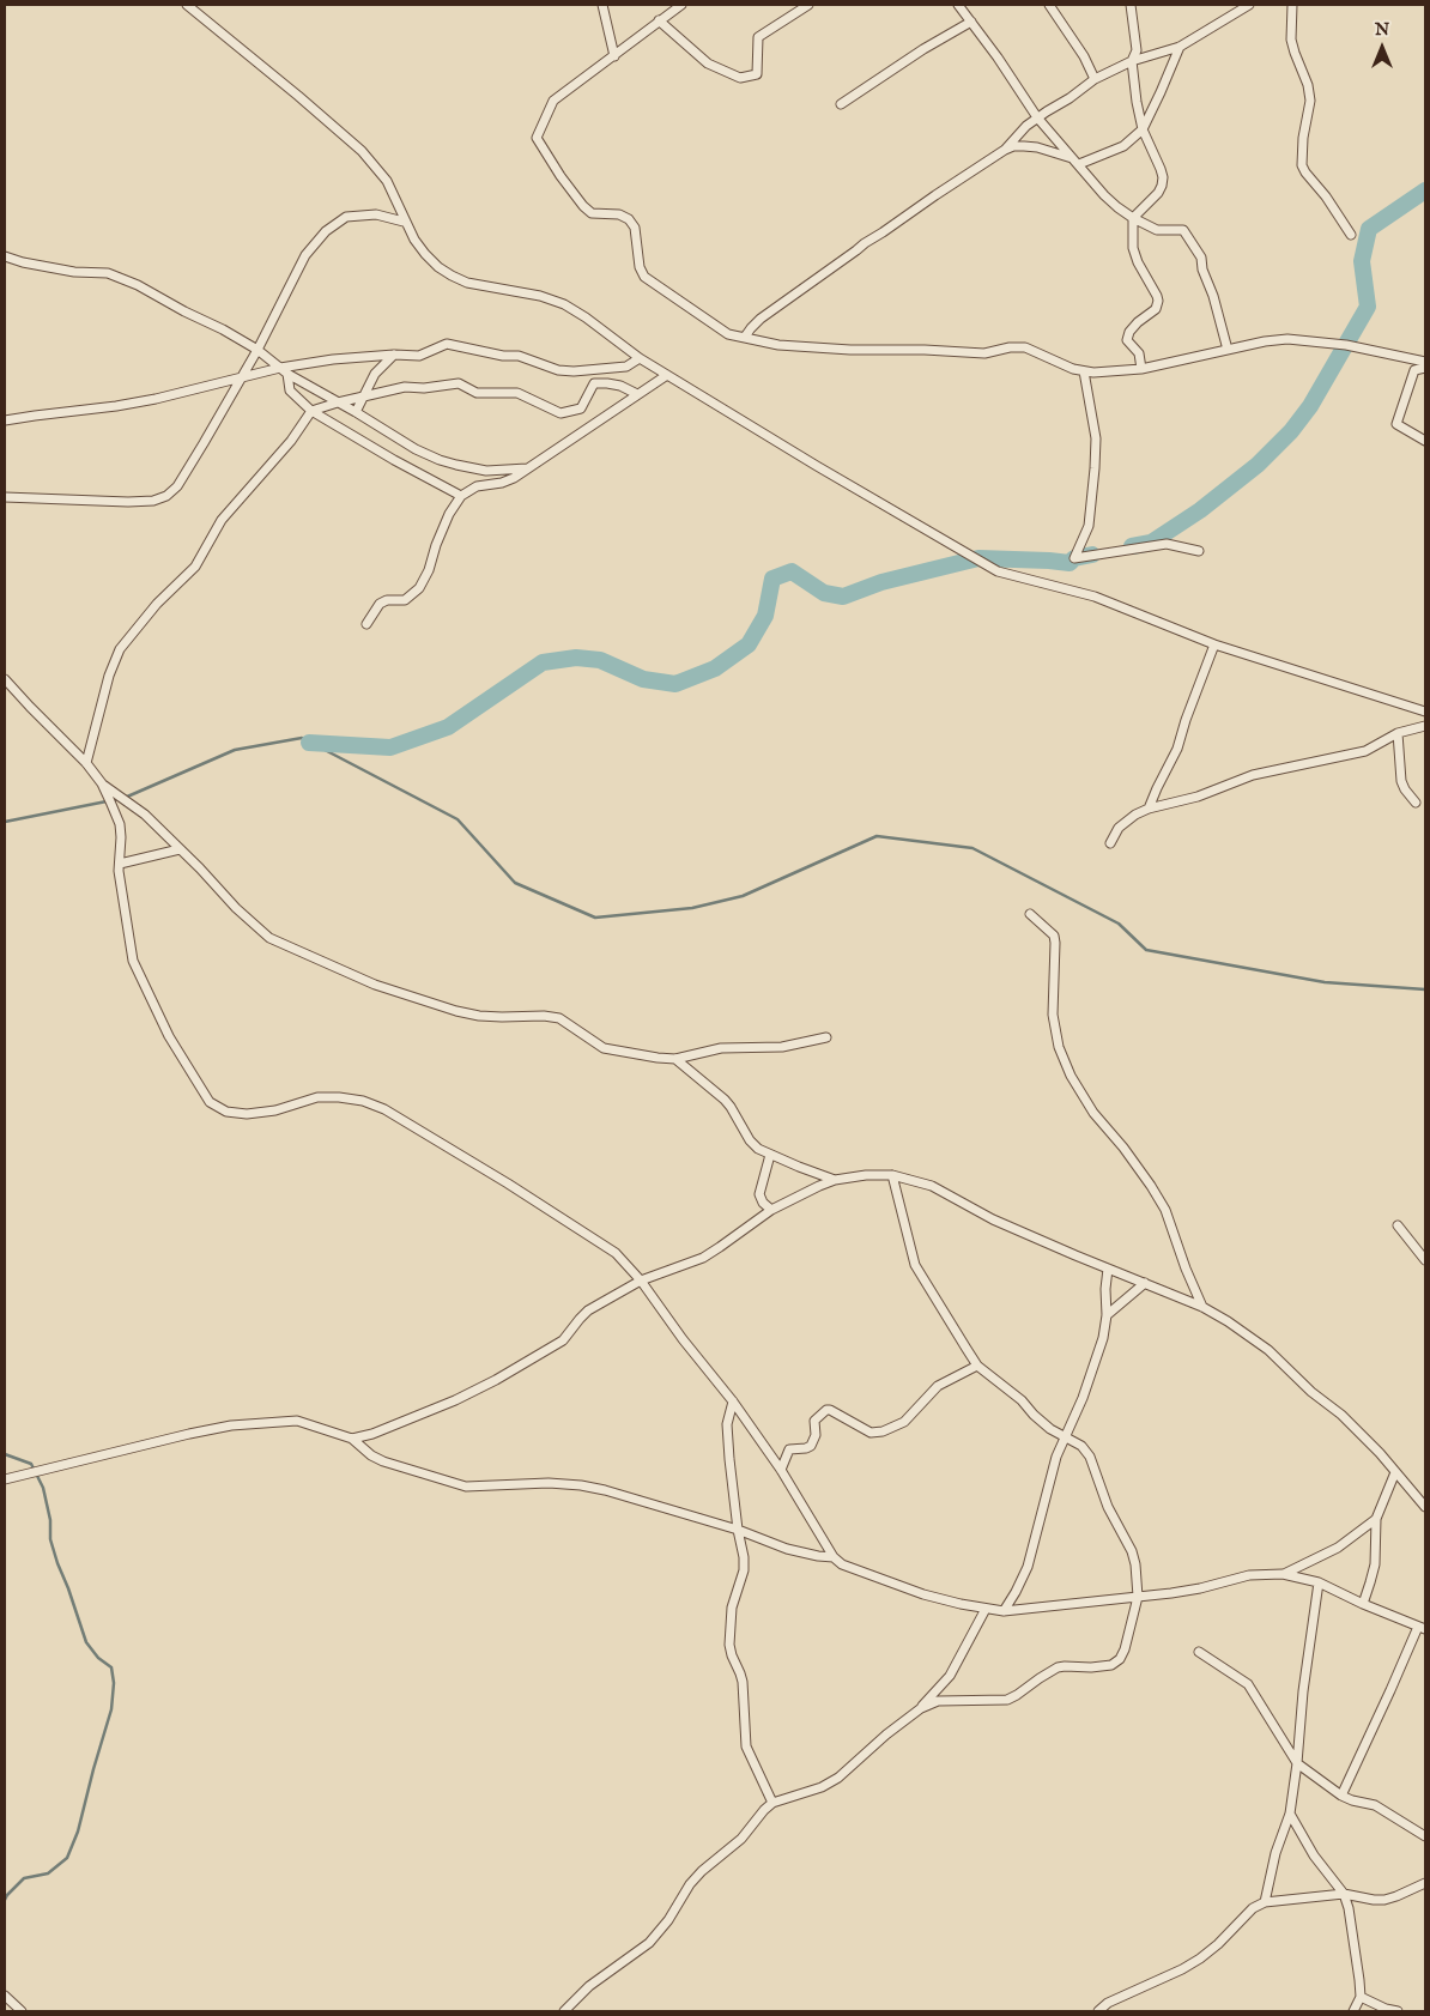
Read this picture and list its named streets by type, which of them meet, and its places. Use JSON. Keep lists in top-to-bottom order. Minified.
{"north":"top"}
